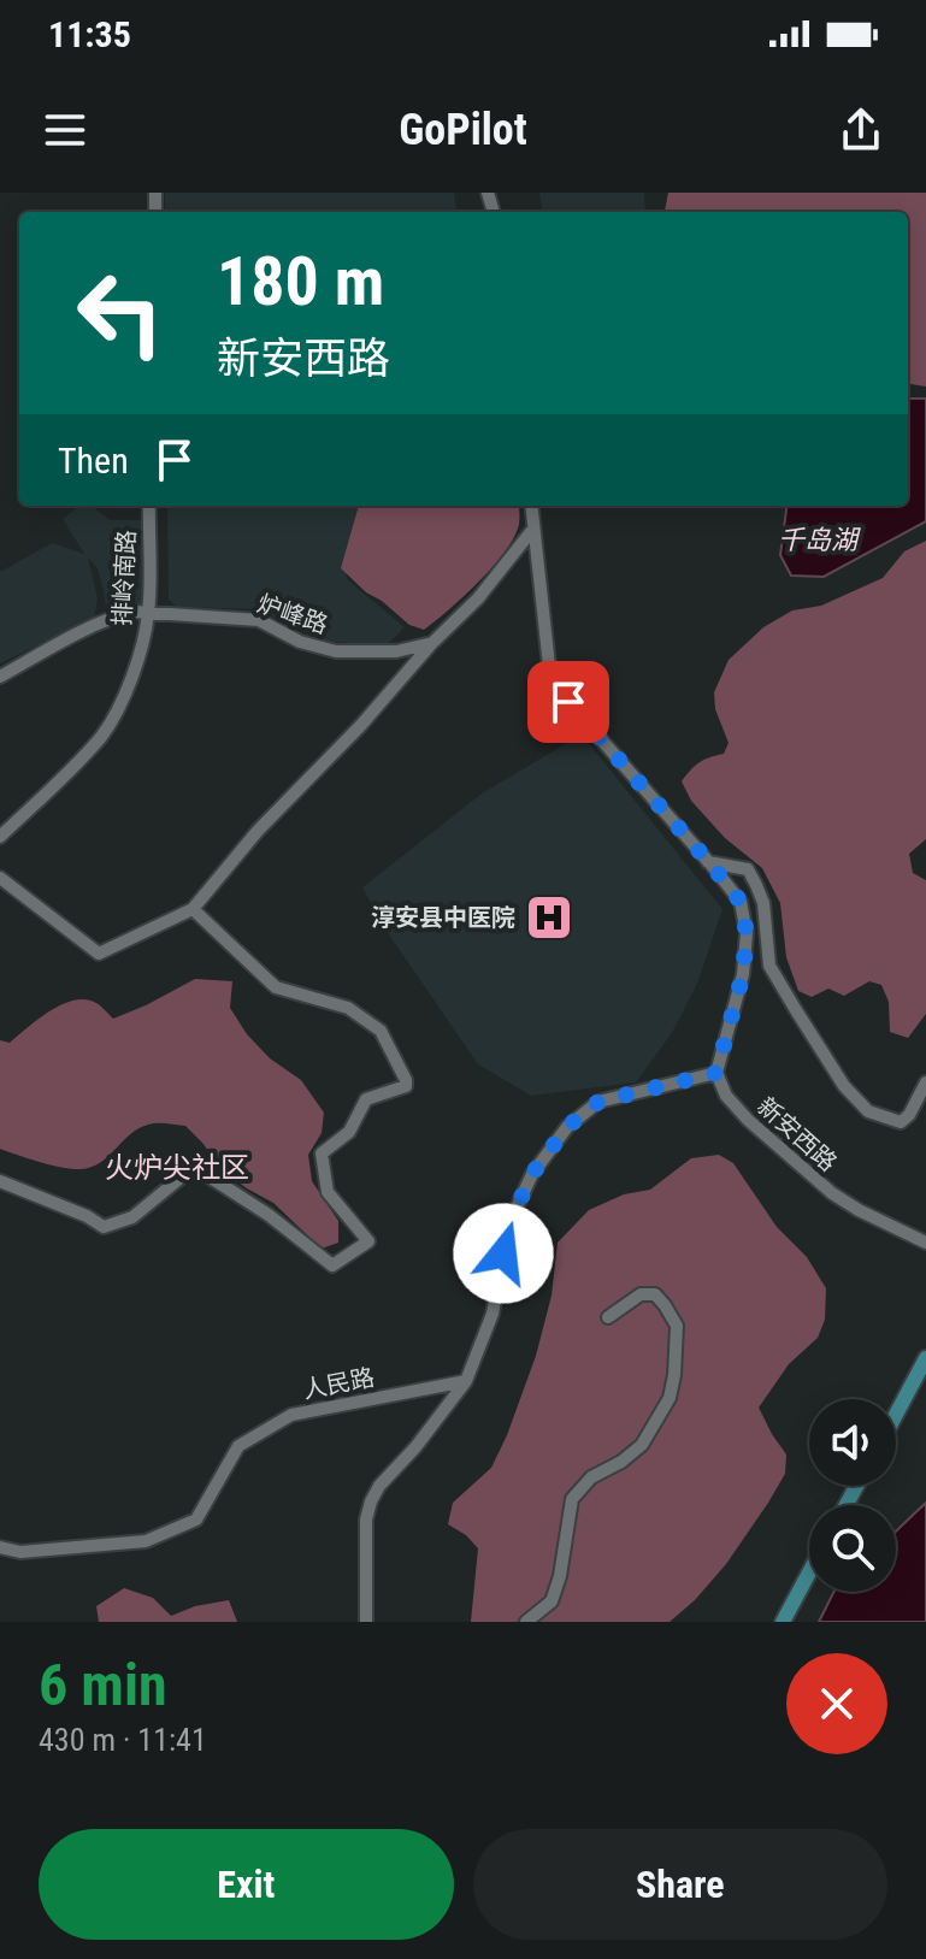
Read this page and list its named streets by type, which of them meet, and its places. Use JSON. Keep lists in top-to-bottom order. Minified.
{"streets":{"street":["排岭南路","炉峰路","新安西路","人民路"]},"crossings":[["排岭南路","炉峰路"]],"districts":["火炉尖社区"],"water":["千岛湖"],"places":{"hospital":["淳安县中医院"]},"page":{"status":"11:35","header":"GoPilot","turn":["180 m","新安西路"],"then":"Then","heading":["6 min","430 m · 11:41"],"buttons":["Exit","Share"]}}
